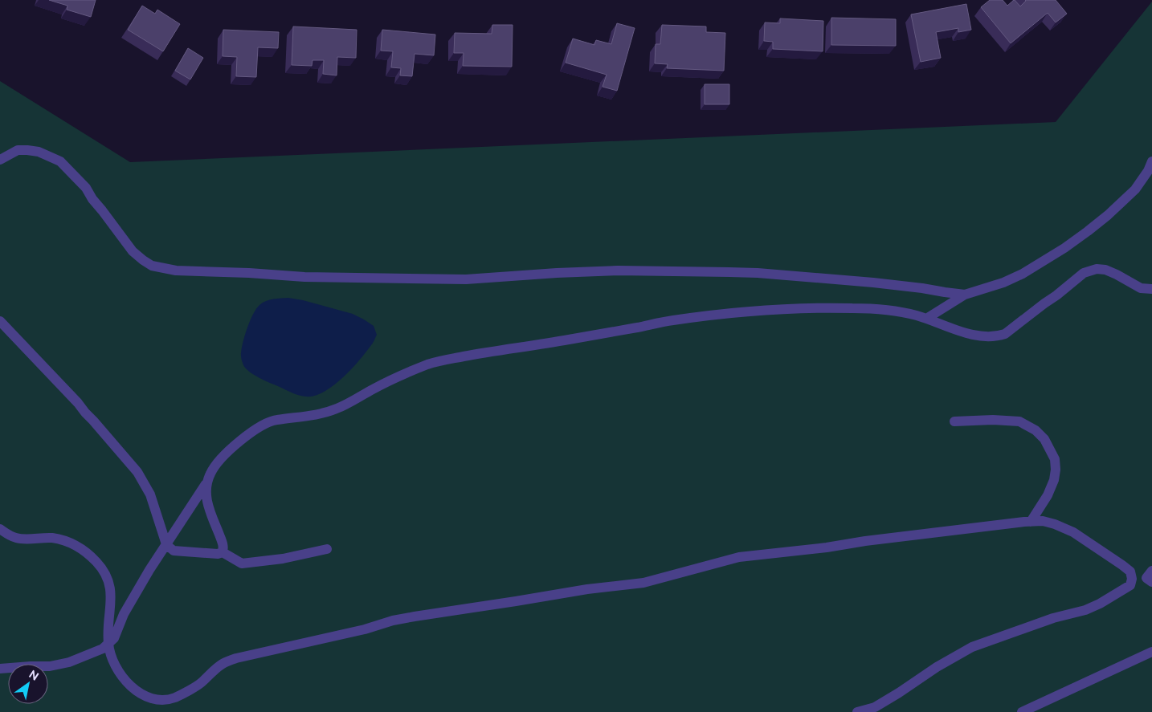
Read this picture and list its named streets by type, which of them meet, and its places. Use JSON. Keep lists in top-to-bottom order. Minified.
{"north":"top right"}
